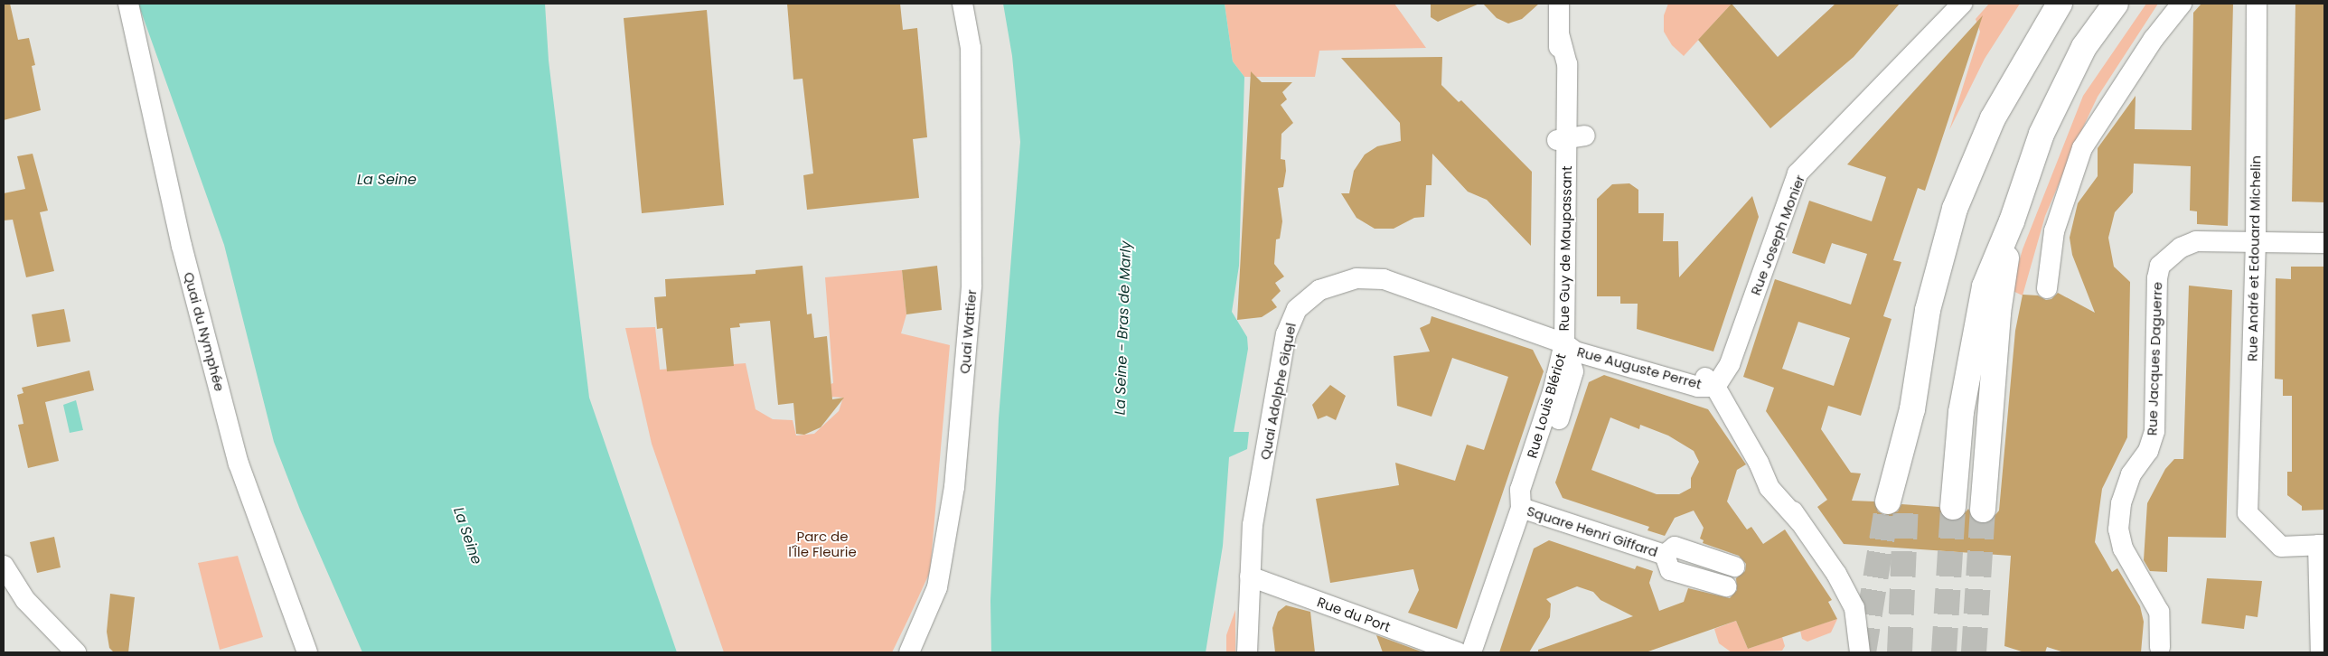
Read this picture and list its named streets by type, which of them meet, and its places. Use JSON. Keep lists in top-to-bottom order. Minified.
{"streets":{"street":["Rue Joseph Monier","Rue Guy de Maupassant","Rue André et Edouard Michelin","Quai du Nymphée","Quai Wattier","Rue Jacques Daguerre","Rue Auguste Perret","Quai Adolphe Giquel","Rue Louis Blériot","Square Henri Giffard","Rue du Port"]},"crossings":[["Rue Joseph Monier","Rue Auguste Perret"],["Rue Guy de Maupassant","Rue Auguste Perret"],["Rue Guy de Maupassant","Quai Adolphe Giquel"],["Rue Guy de Maupassant","Rue Louis Blériot"],["Rue André et Edouard Michelin","Rue Jacques Daguerre"],["Rue Auguste Perret","Quai Adolphe Giquel"],["Rue Auguste Perret","Rue Louis Blériot"],["Quai Adolphe Giquel","Rue Louis Blériot"],["Quai Adolphe Giquel","Rue du Port"],["Rue Louis Blériot","Square Henri Giffard"]],"water":["La Seine","La Seine - Bras de Marly"],"parks":["Parc de l'Île Fleurie"]}
